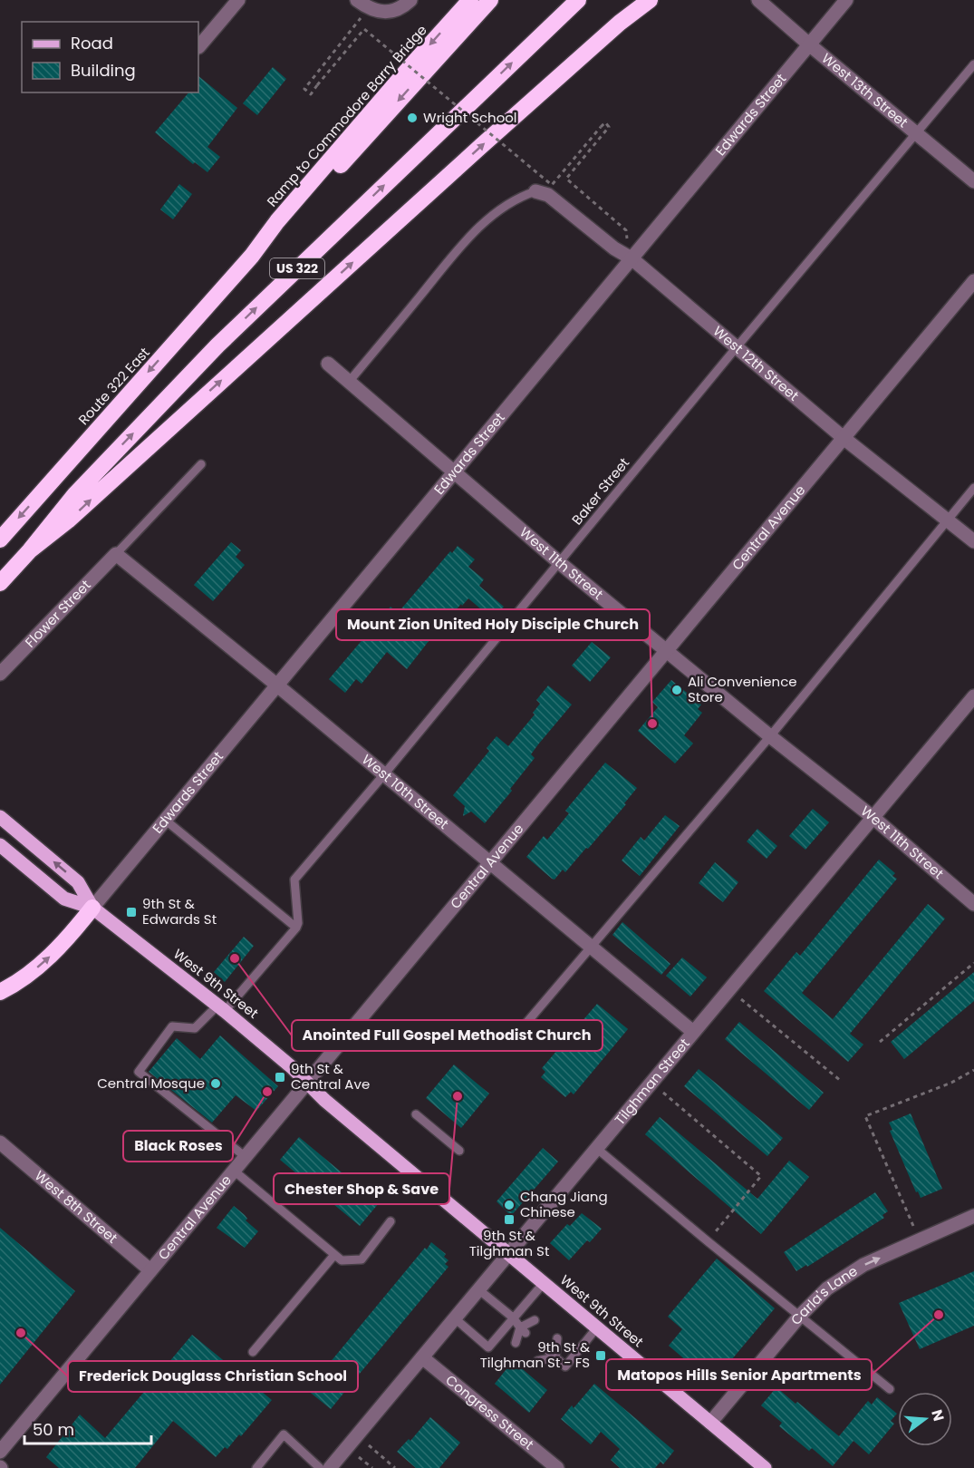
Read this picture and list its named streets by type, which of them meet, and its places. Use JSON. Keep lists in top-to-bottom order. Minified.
{"streets":{"highway":["Ramp to Commodore Barry Bridge","US 322","Route 322 East"],"main road":["West 9th Street"],"street":["West 13th Street","Edwards Street","West 12th Street","Central Avenue","West 11th Street","Flower Street","West 10th Street","Tilghman Street","West 8th Street","Carla's Lane","Congress Street"],"lane":["Baker Street"]},"crossings":[["West 13th Street","Edwards Street"],["West 13th Street","Baker Street"],["Edwards Street","West 12th Street"],["Edwards Street","West 11th Street"],["Edwards Street","West 10th Street"],["Edwards Street","West 9th Street"],["Ramp to Commodore Barry Bridge","Route 322 East"],["West 12th Street","Baker Street"],["West 12th Street","Central Avenue"],["Baker Street","West 11th Street"],["Baker Street","West 10th Street"],["Central Avenue","West 11th Street"],["Central Avenue","West 10th Street"],["Central Avenue","West 9th Street"],["Central Avenue","West 8th Street"],["West 11th Street","Tilghman Street"],["Flower Street","West 10th Street"],["West 10th Street","Tilghman Street"],["West 9th Street","Tilghman Street"],["West 9th Street","Carla's Lane"],["Tilghman Street","Congress Street"]],"one_way":["Carla's Lane"],"places":{"other":["Wright School","Ali Convenience Store","Mount Zion United Holy Disciple Church","Anointed Full Gospel Methodist Church","Central Mosque","Black Roses","Chester Shop & Save","Chang Jiang Chinese","Matopos Hills Senior Apartments","Frederick Douglass Christian School"],"transit":["9th St & Edwards St","9th St & Central Ave","9th St & Tilghman St","9th St & Tilghman St - FS"]},"legend":["Road","Building"],"scale_bar":"50 m","north":"right"}
